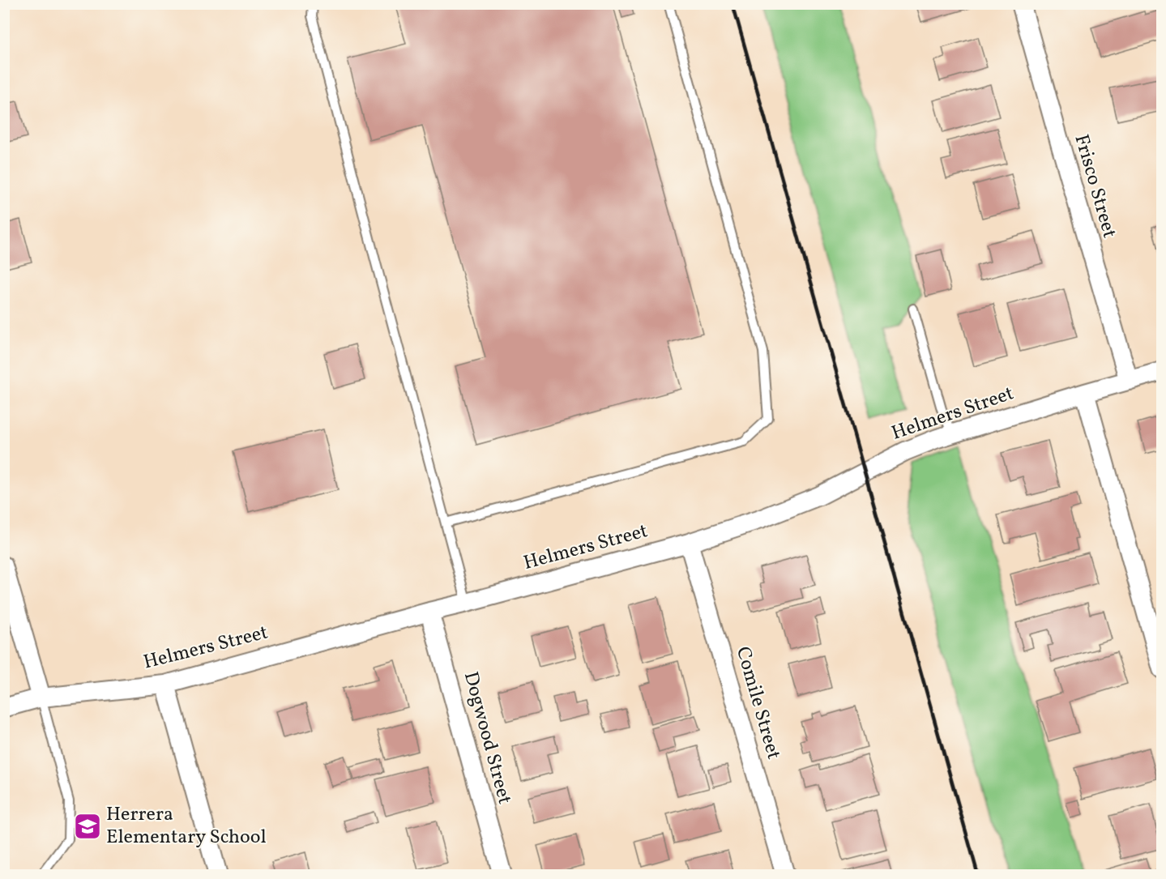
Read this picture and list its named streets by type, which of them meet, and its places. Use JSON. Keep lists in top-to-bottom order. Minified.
{"streets":{"street":["Frisco Street","Helmers Street","Comile Street","Dogwood Street"]},"crossings":[["Frisco Street","Helmers Street"],["Helmers Street","Comile Street"],["Helmers Street","Dogwood Street"]],"places":{"school or university":["Herrera Elementary School"]}}
